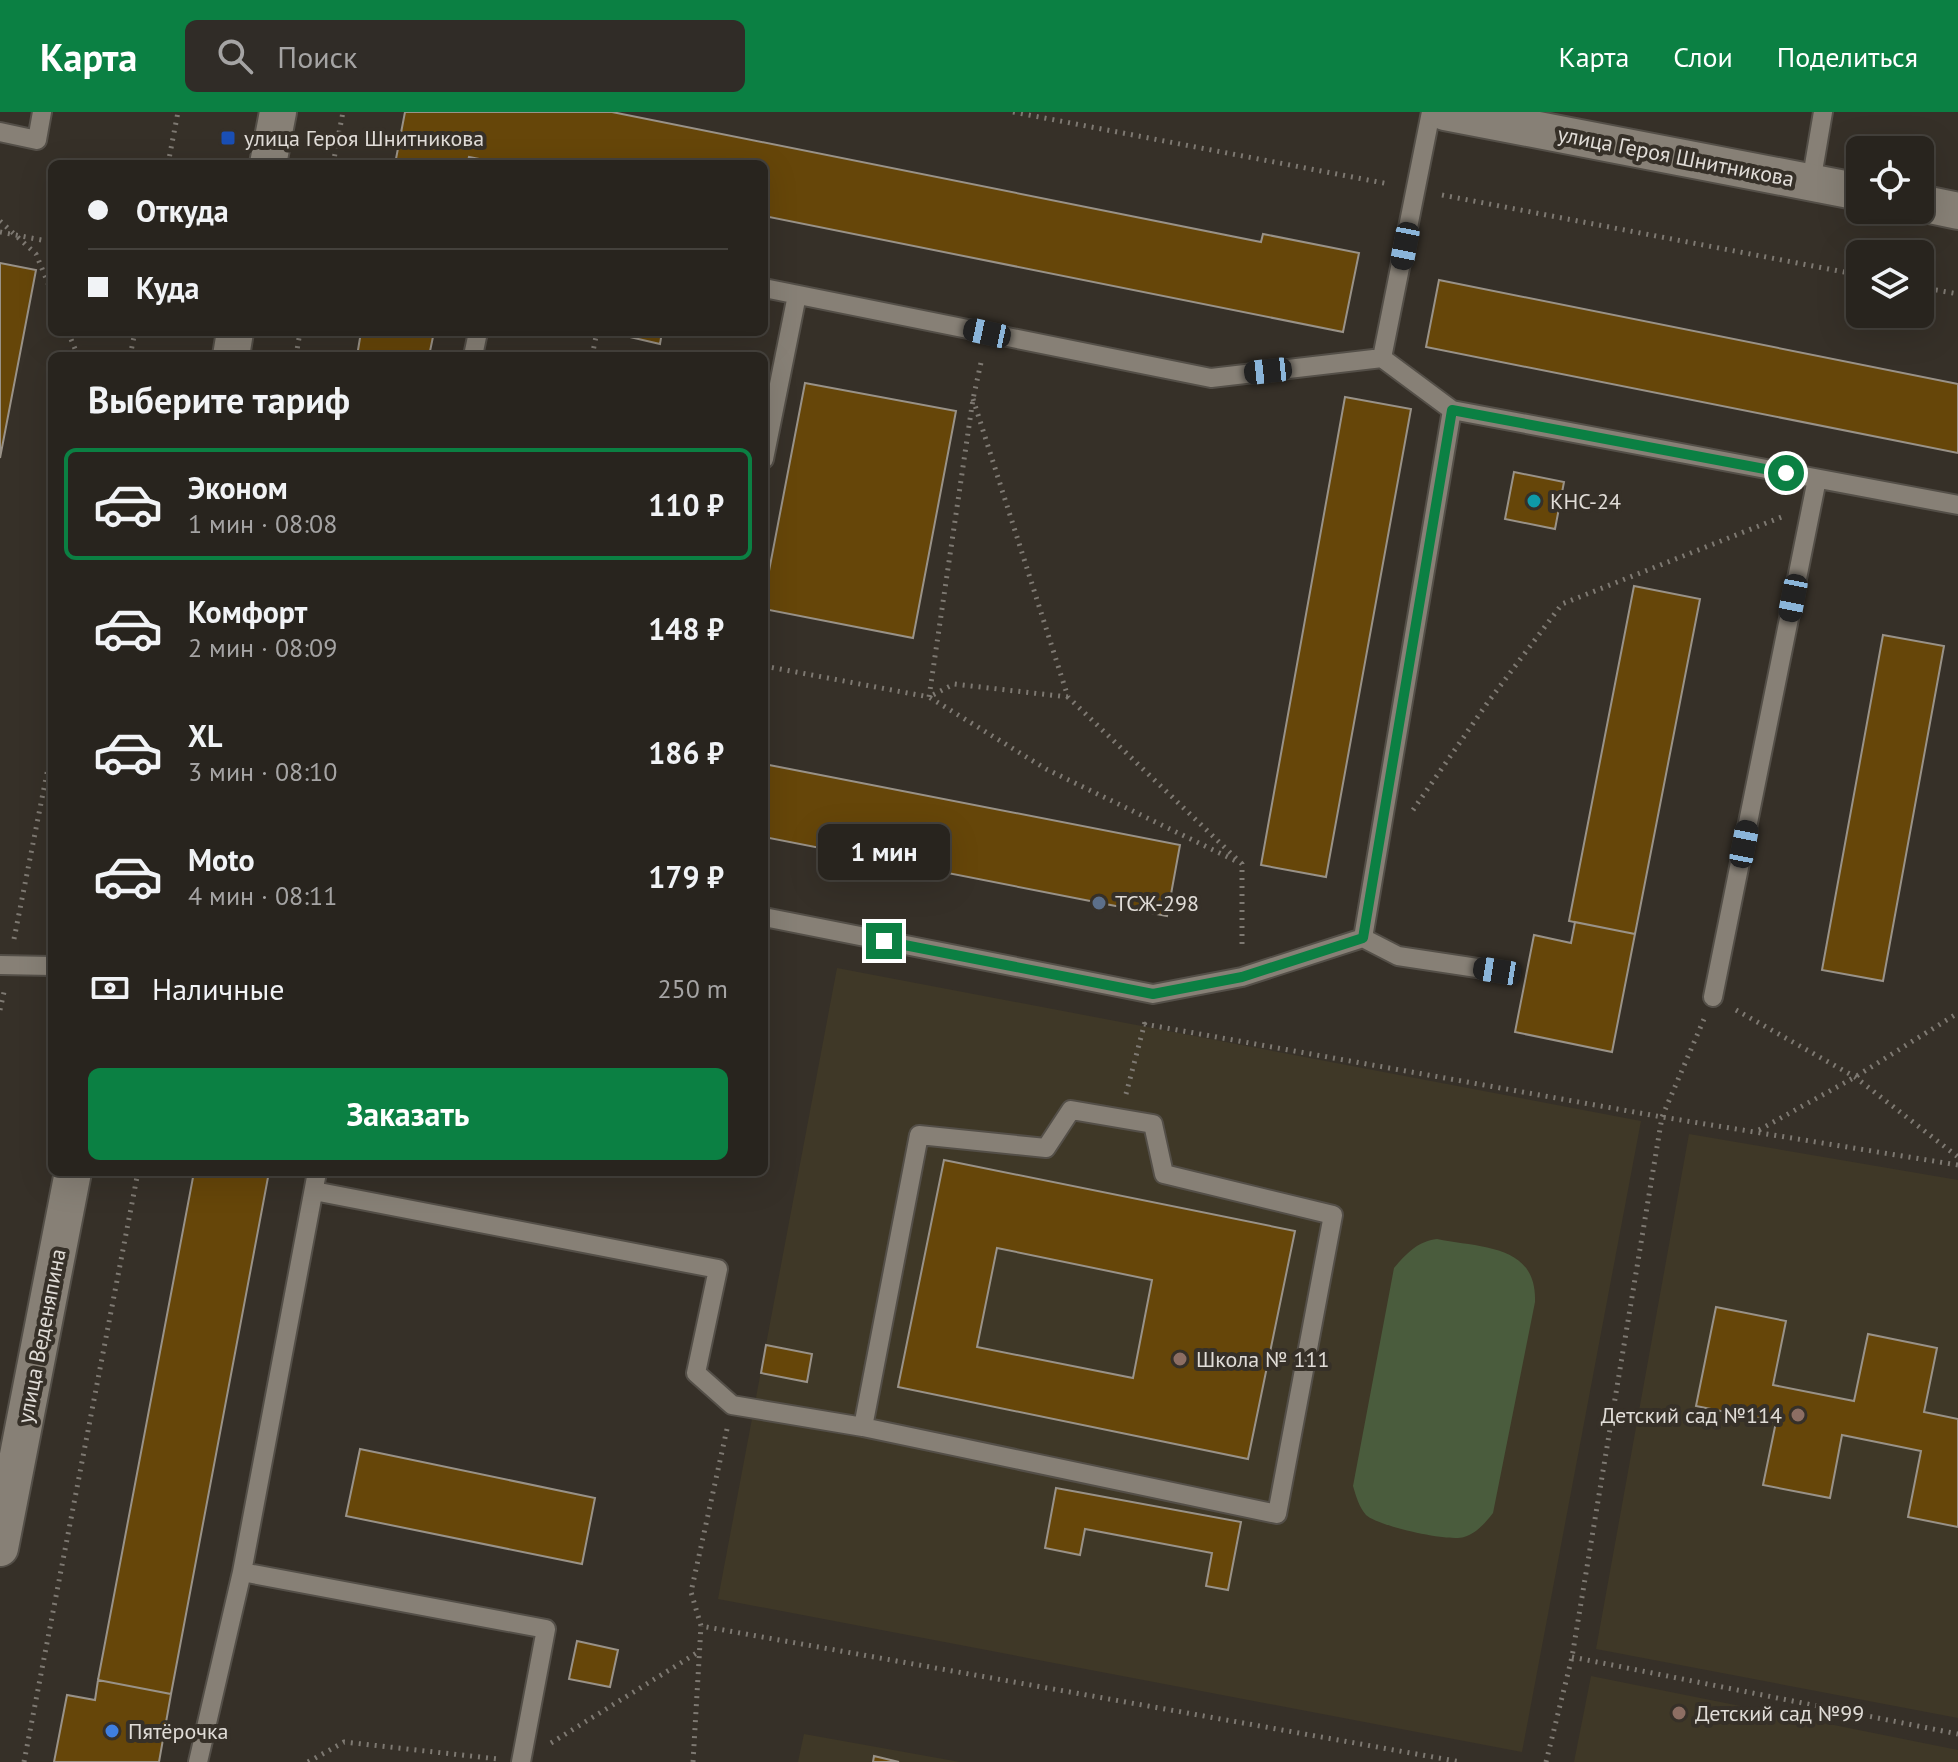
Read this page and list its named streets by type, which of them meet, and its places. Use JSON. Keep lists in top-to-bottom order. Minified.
{"streets":{"street":["улица Героя Шнитникова","улица Веденяпина"]},"places":{"transit":["улица Героя Шнитникова"],"other":["КНС-24","ТСЖ-298","Школа № 111","Детский сад №114","Детский сад №99","Пятёрочка"]},"page":{"header":"Карта","search":"Поиск","nav":["Карта","Слои","Поделиться"],"banner":["Откуда","Куда"],"heading":"Выберите тариф","list":[{"name":"Эконом","note":"1 мин · 08:08","value":"110 ₽"},{"name":"Комфорт","note":"2 мин · 08:09","value":"148 ₽"},{"name":"XL","note":"3 мин · 08:10","value":"186 ₽"},{"name":"Moto","note":"4 мин · 08:11","value":"179 ₽"}],"bubble":"1 мин","pay":["Наличные","250 m"],"buttons":"Заказать"}}
